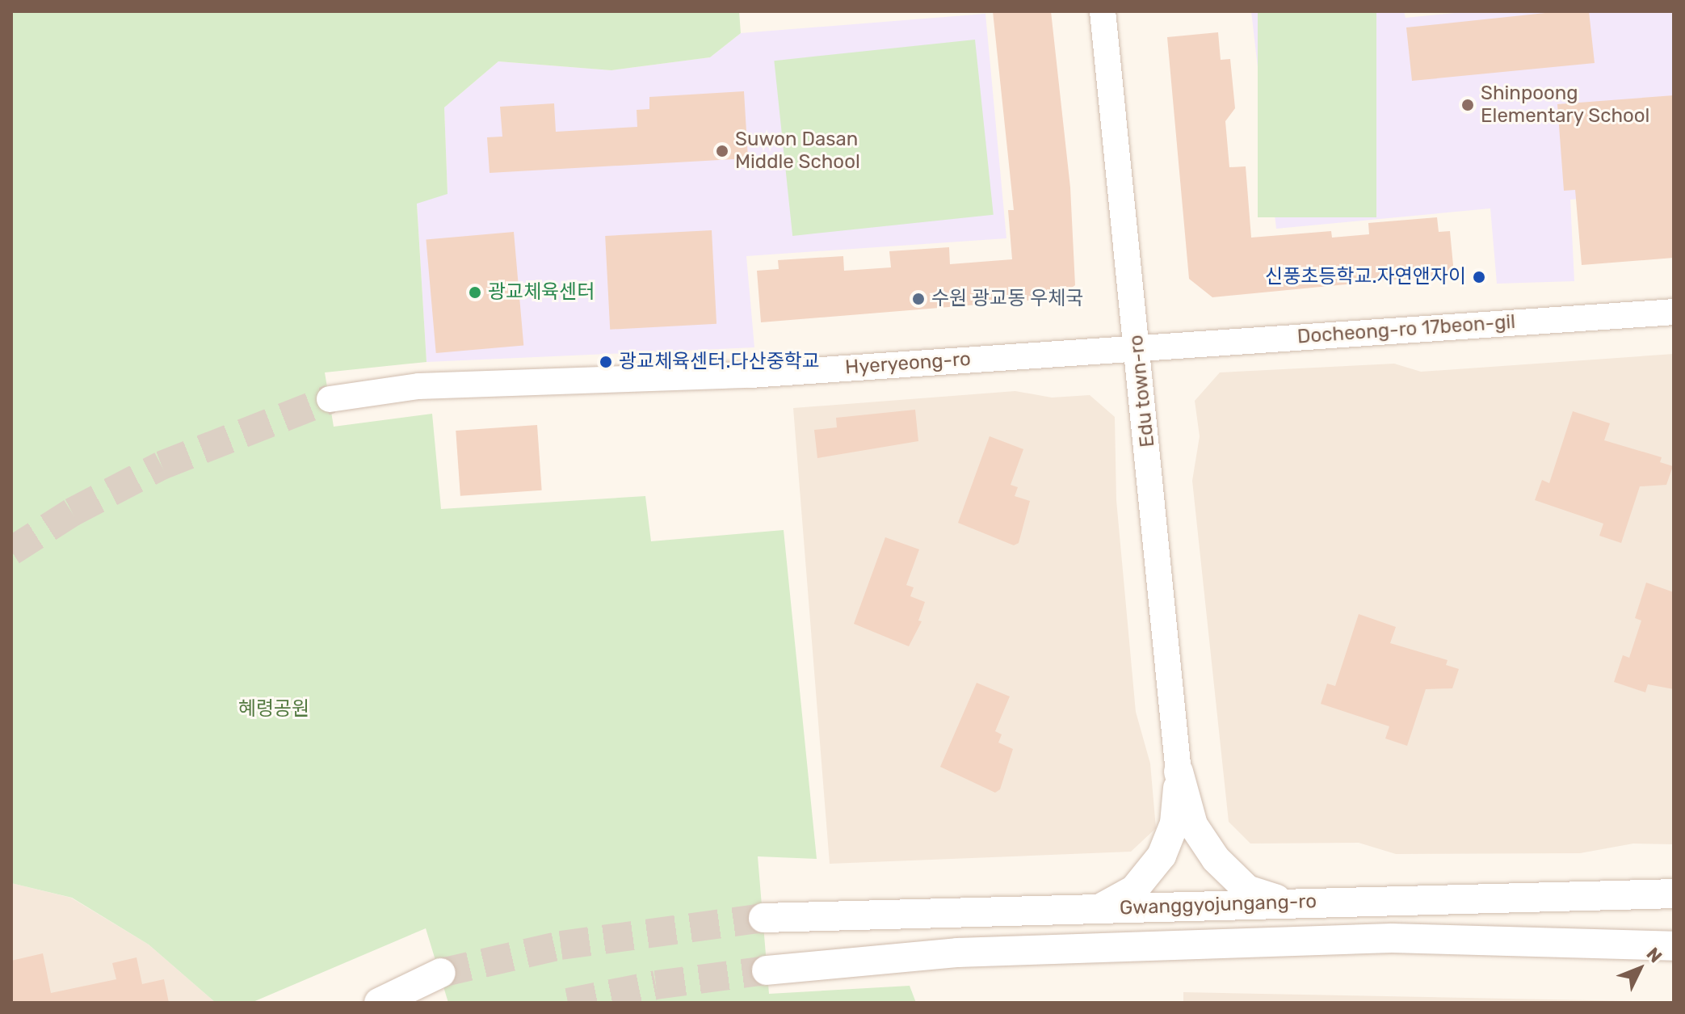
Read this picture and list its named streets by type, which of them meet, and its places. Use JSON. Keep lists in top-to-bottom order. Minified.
{"streets":{"main road":["Gwanggyojungang-ro"],"street":["Docheong-ro 17beon-gil","Hyeryeong-ro","Edu town-ro"]},"crossings":[["Docheong-ro 17beon-gil","Hyeryeong-ro"],["Docheong-ro 17beon-gil","Edu town-ro"],["Hyeryeong-ro","Edu town-ro"]],"parks":["혜령공원"],"places":["Shinpoong Elementary School","Suwon Dasan Middle School","신풍초등학교.자연앤자이","광교체육센터","수원 광교동 우체국","광교체육센터.다산중학교"],"north":"top right"}
